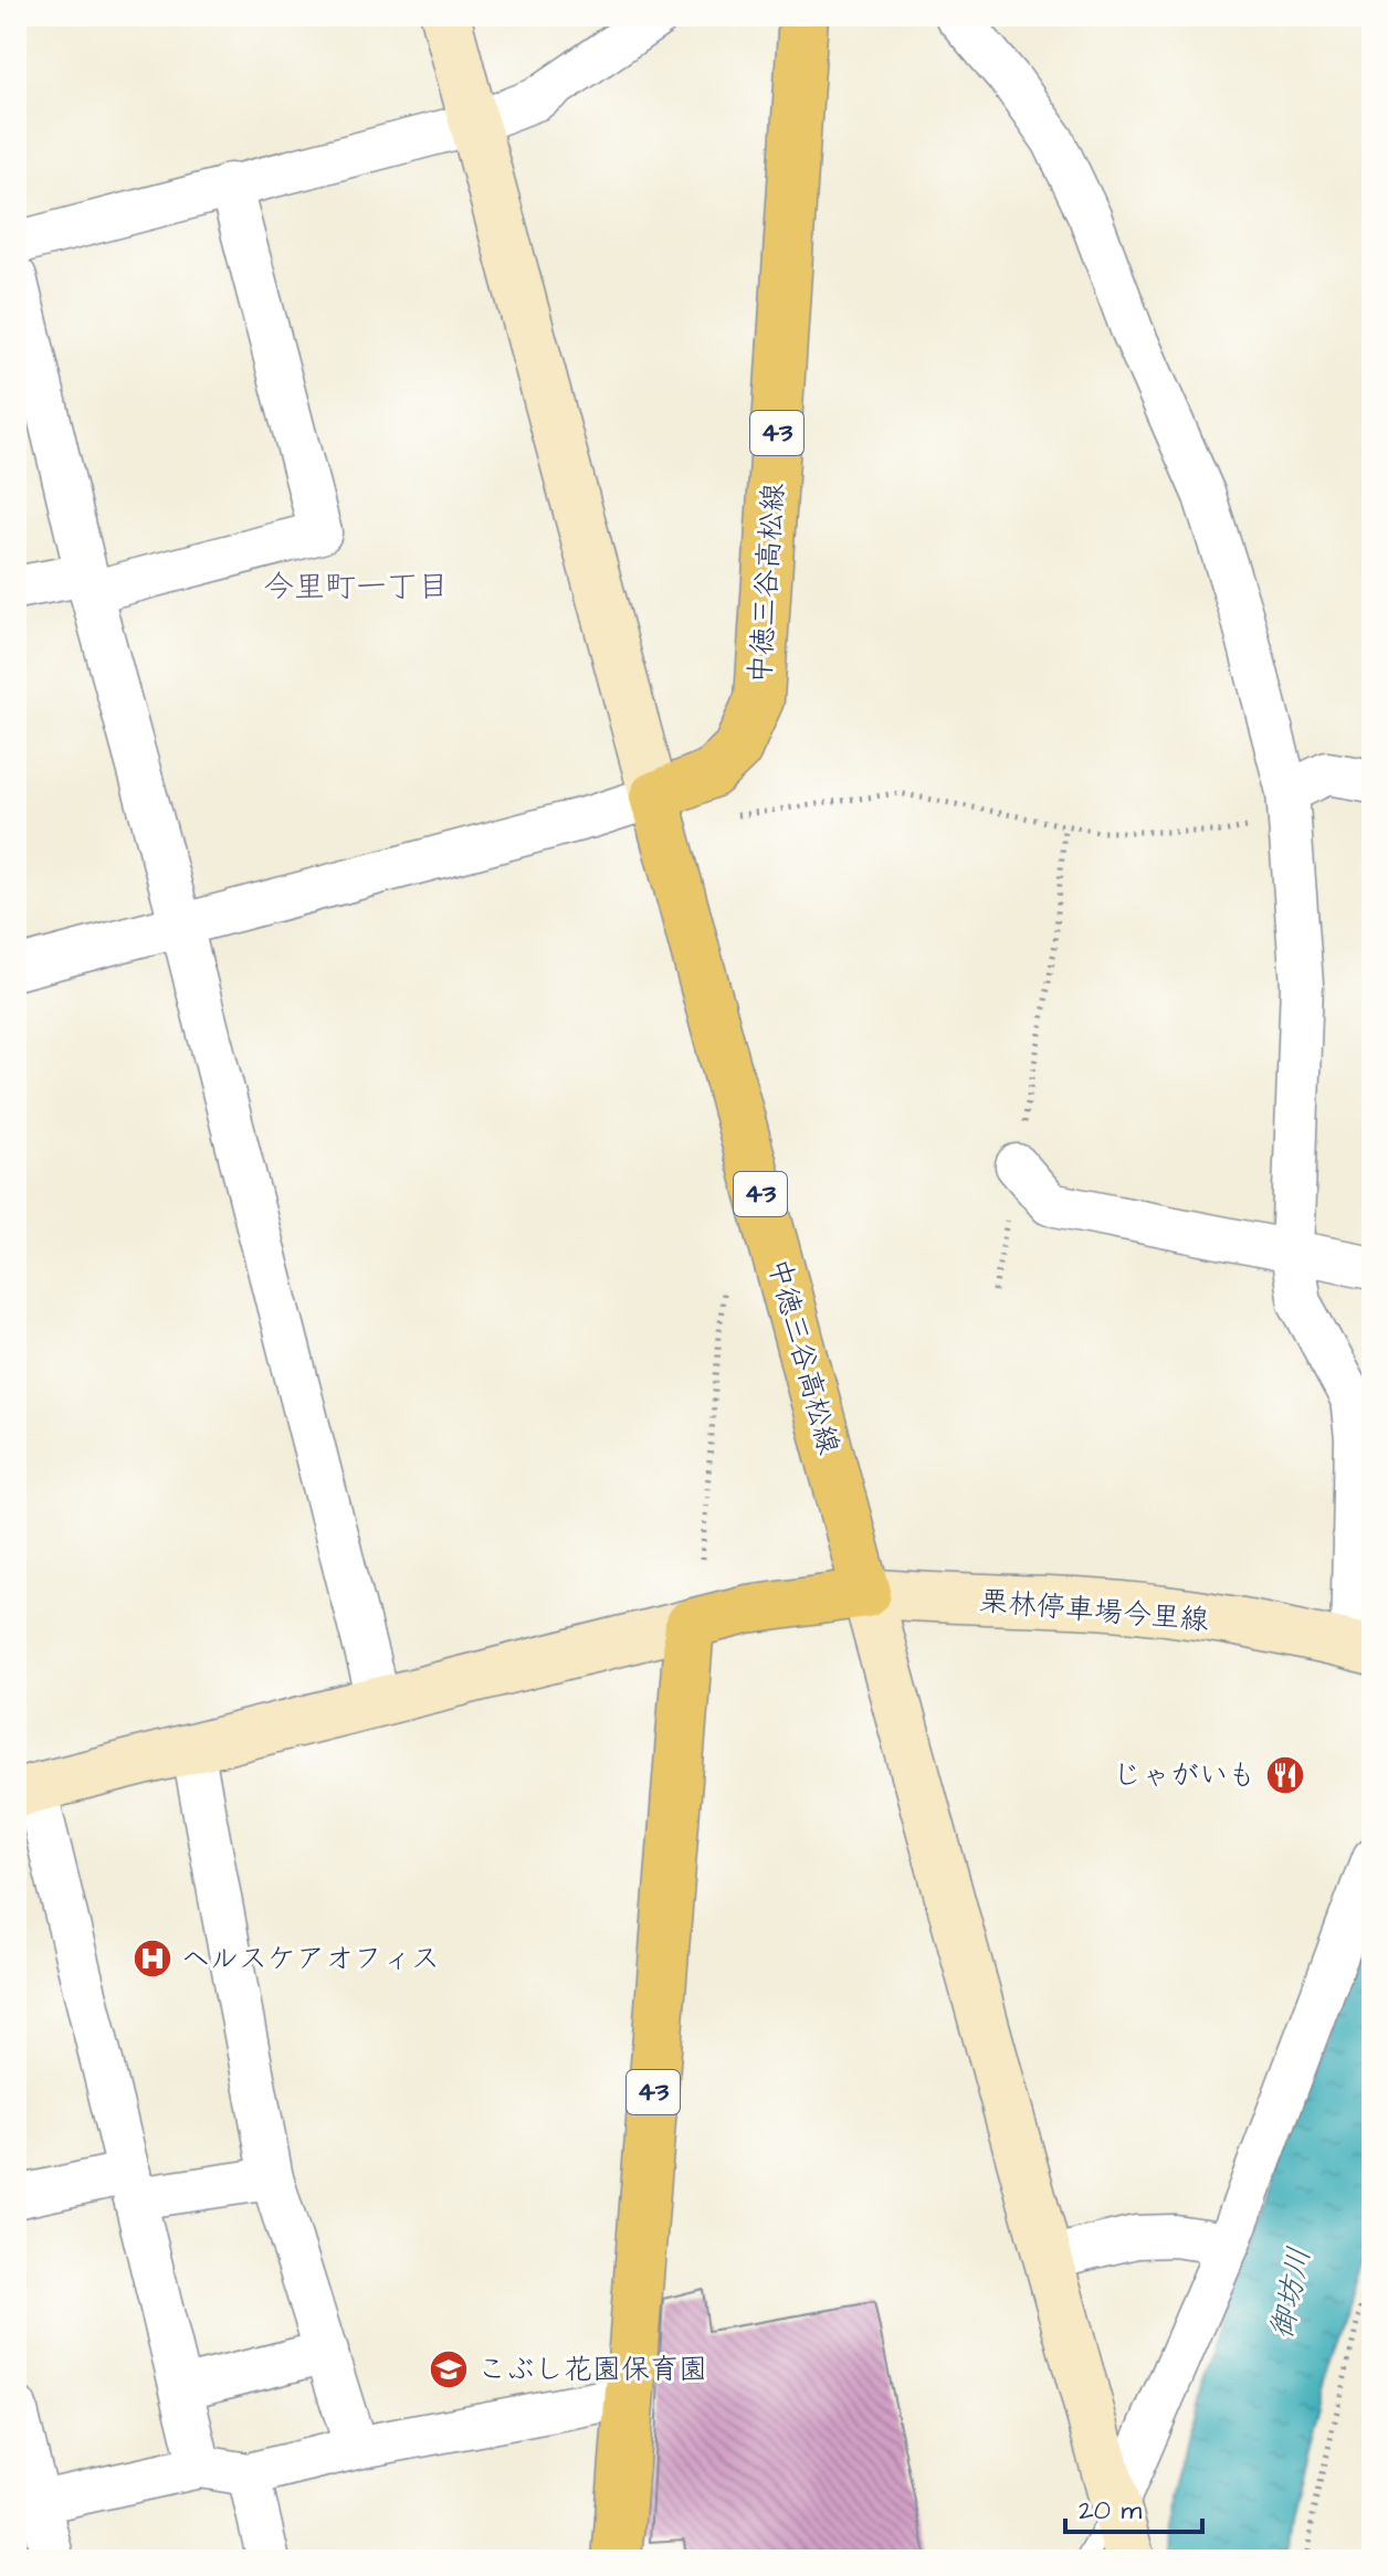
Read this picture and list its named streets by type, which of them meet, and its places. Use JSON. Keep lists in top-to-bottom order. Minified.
{"streets":{"main road":["43","中徳三谷高松線"],"street":["栗林停車場今里線"]},"crossings":[["中徳三谷高松線","栗林停車場今里線"]],"districts":["今里町一丁目"],"water":["御坊川"],"places":{"restaurant":["じゃがいも"],"hospital":["ヘルスケアオフィス"],"school or university":["こぶし花園保育園"]},"scale_bar":"20 m"}
